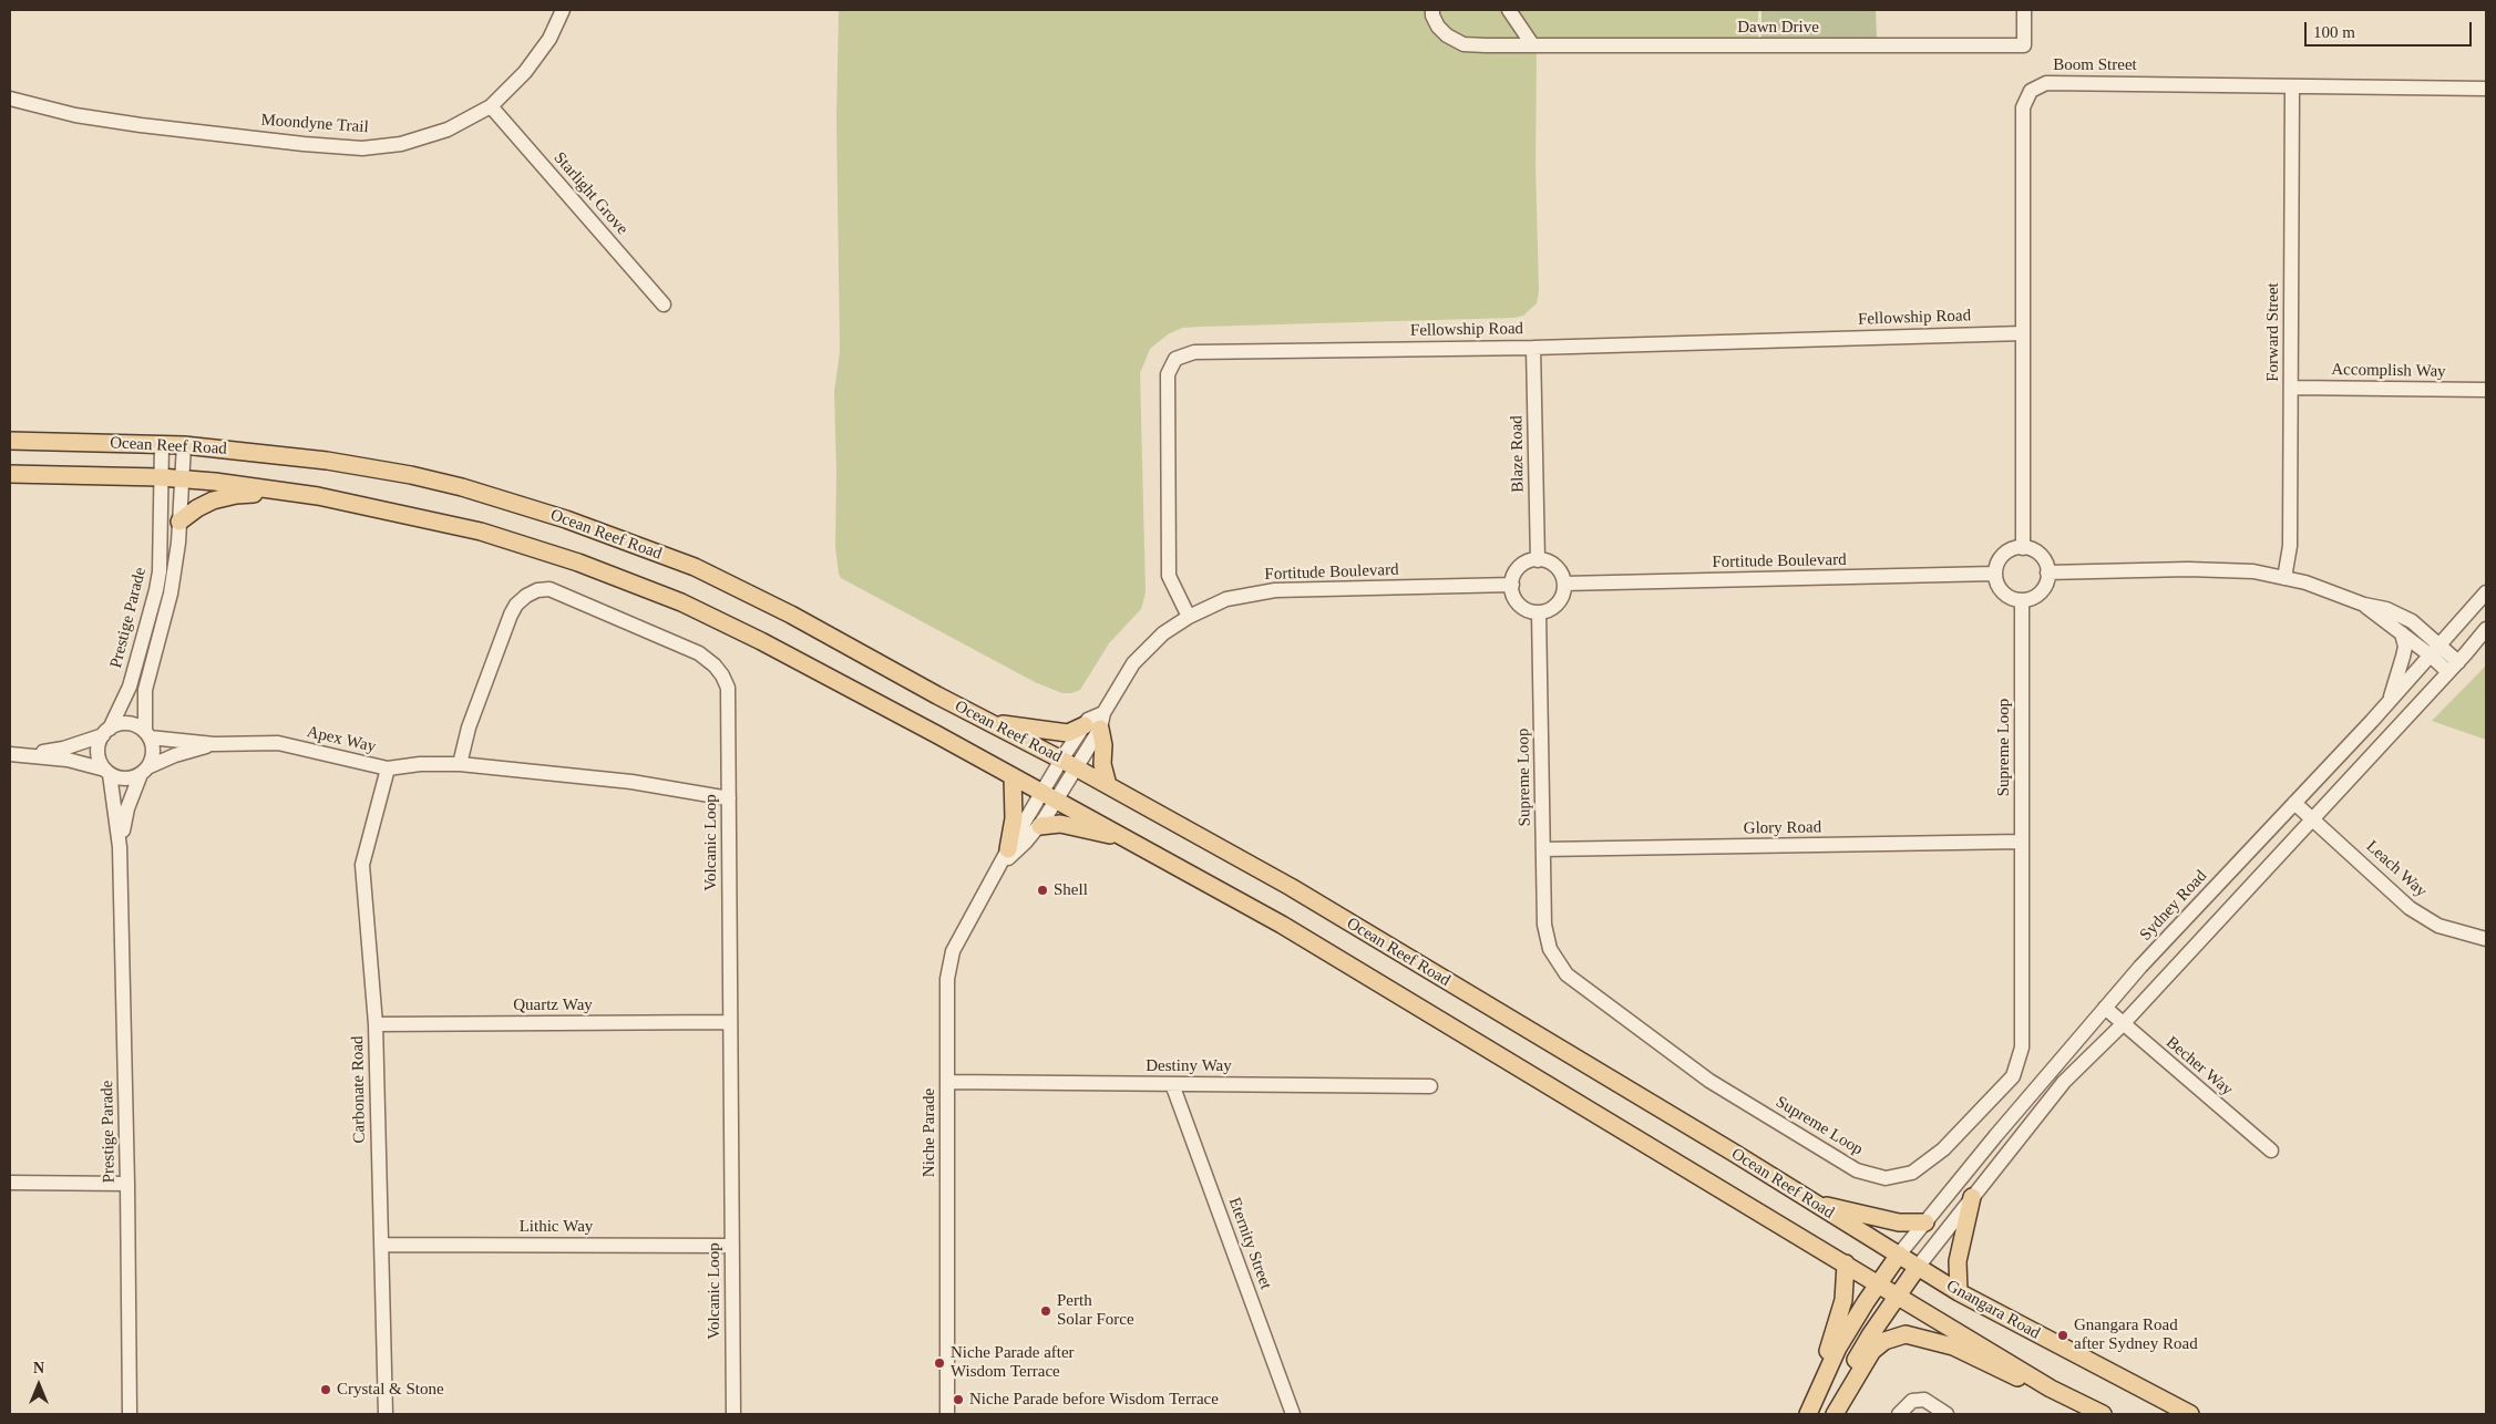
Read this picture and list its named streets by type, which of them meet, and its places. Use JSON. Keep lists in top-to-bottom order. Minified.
{"streets":{"main road":["Ocean Reef Road","Gnangara Road"],"street":["Dawn Drive","Boom Street","Moondyne Trail","Starlight Grove","Fellowship Road","Forward Street","Accomplish Way","Blaze Road","Fortitude Boulevard","Prestige Parade","Apex Way","Supreme Loop","Glory Road","Volcanic Loop","Leach Way","Sydney Road","Quartz Way","Destiny Way","Becher Way","Carbonate Road","Niche Parade","Lithic Way","Eternity Street"]},"crossings":[["Boom Street","Fellowship Road"],["Boom Street","Forward Street"],["Boom Street","Fortitude Boulevard"],["Boom Street","Supreme Loop"],["Moondyne Trail","Starlight Grove"],["Fellowship Road","Blaze Road"],["Fellowship Road","Fortitude Boulevard"],["Forward Street","Accomplish Way"],["Ocean Reef Road","Fortitude Boulevard"],["Ocean Reef Road","Prestige Parade"],["Ocean Reef Road","Sydney Road"],["Ocean Reef Road","Niche Parade"],["Ocean Reef Road","Gnangara Road"],["Blaze Road","Fortitude Boulevard"],["Blaze Road","Supreme Loop"],["Fortitude Boulevard","Supreme Loop"],["Fortitude Boulevard","Niche Parade"],["Prestige Parade","Apex Way"],["Apex Way","Volcanic Loop"],["Apex Way","Carbonate Road"],["Supreme Loop","Glory Road"],["Volcanic Loop","Quartz Way"],["Volcanic Loop","Lithic Way"],["Leach Way","Sydney Road"],["Sydney Road","Becher Way"],["Quartz Way","Carbonate Road"],["Destiny Way","Niche Parade"],["Destiny Way","Eternity Street"],["Carbonate Road","Lithic Way"]],"places":["Shell","Perth Solar Force","Gnangara Road after Sydney Road","Niche Parade after Wisdom Terrace","Crystal & Stone","Niche Parade before Wisdom Terrace"],"scale_bar":"100 m","north":"top"}
